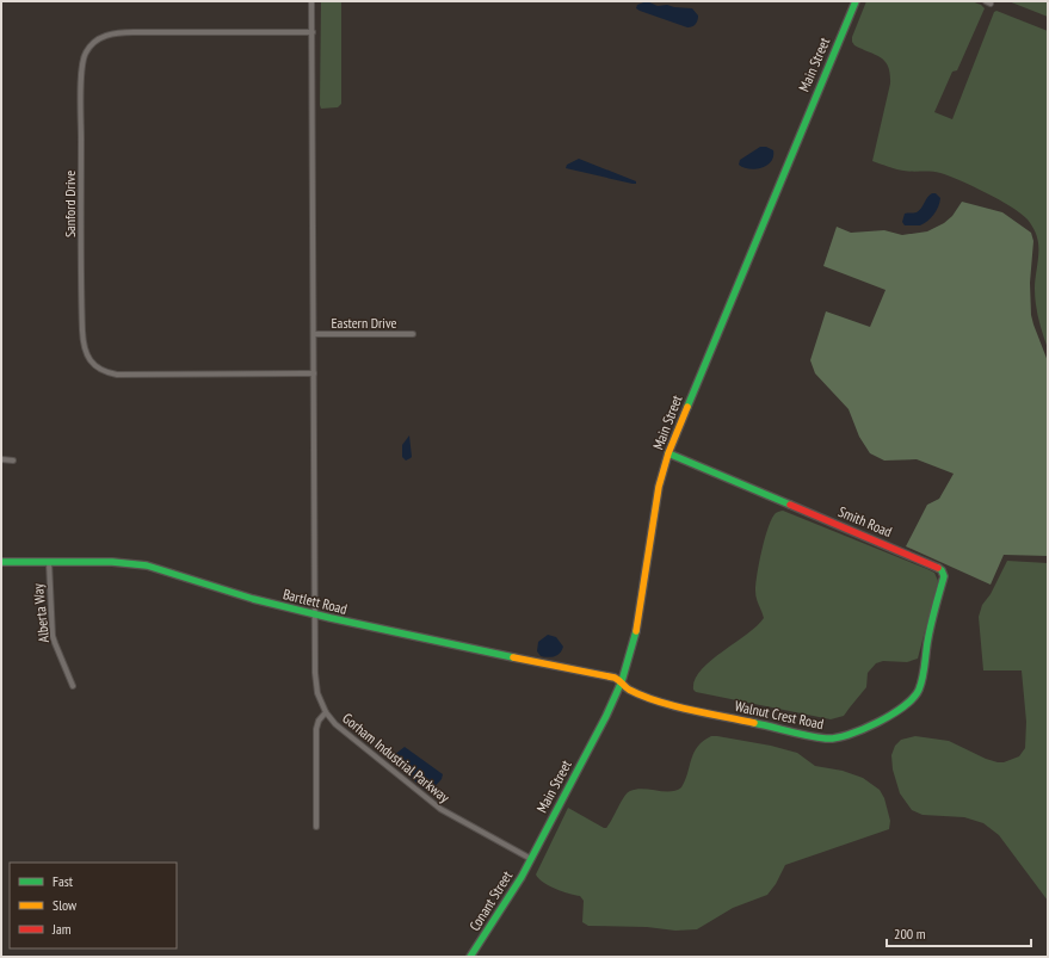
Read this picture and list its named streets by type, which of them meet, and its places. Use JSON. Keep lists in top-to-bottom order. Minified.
{"streets":{"main road":["Main Street","Smith Road","Bartlett Road","Walnut Crest Road","Conant Street"],"street":["Sanford Drive","Eastern Drive","Alberta Way","Gorham Industrial Parkway"]},"crossings":[["Main Street","Smith Road"],["Main Street","Bartlett Road"],["Main Street","Walnut Crest Road"],["Main Street","Gorham Industrial Parkway"],["Main Street","Conant Street"],["Smith Road","Walnut Crest Road"],["Bartlett Road","Alberta Way"],["Bartlett Road","Walnut Crest Road"],["Gorham Industrial Parkway","Conant Street"]],"legend":["Fast","Slow","Jam"],"scale_bar":"200 m"}
